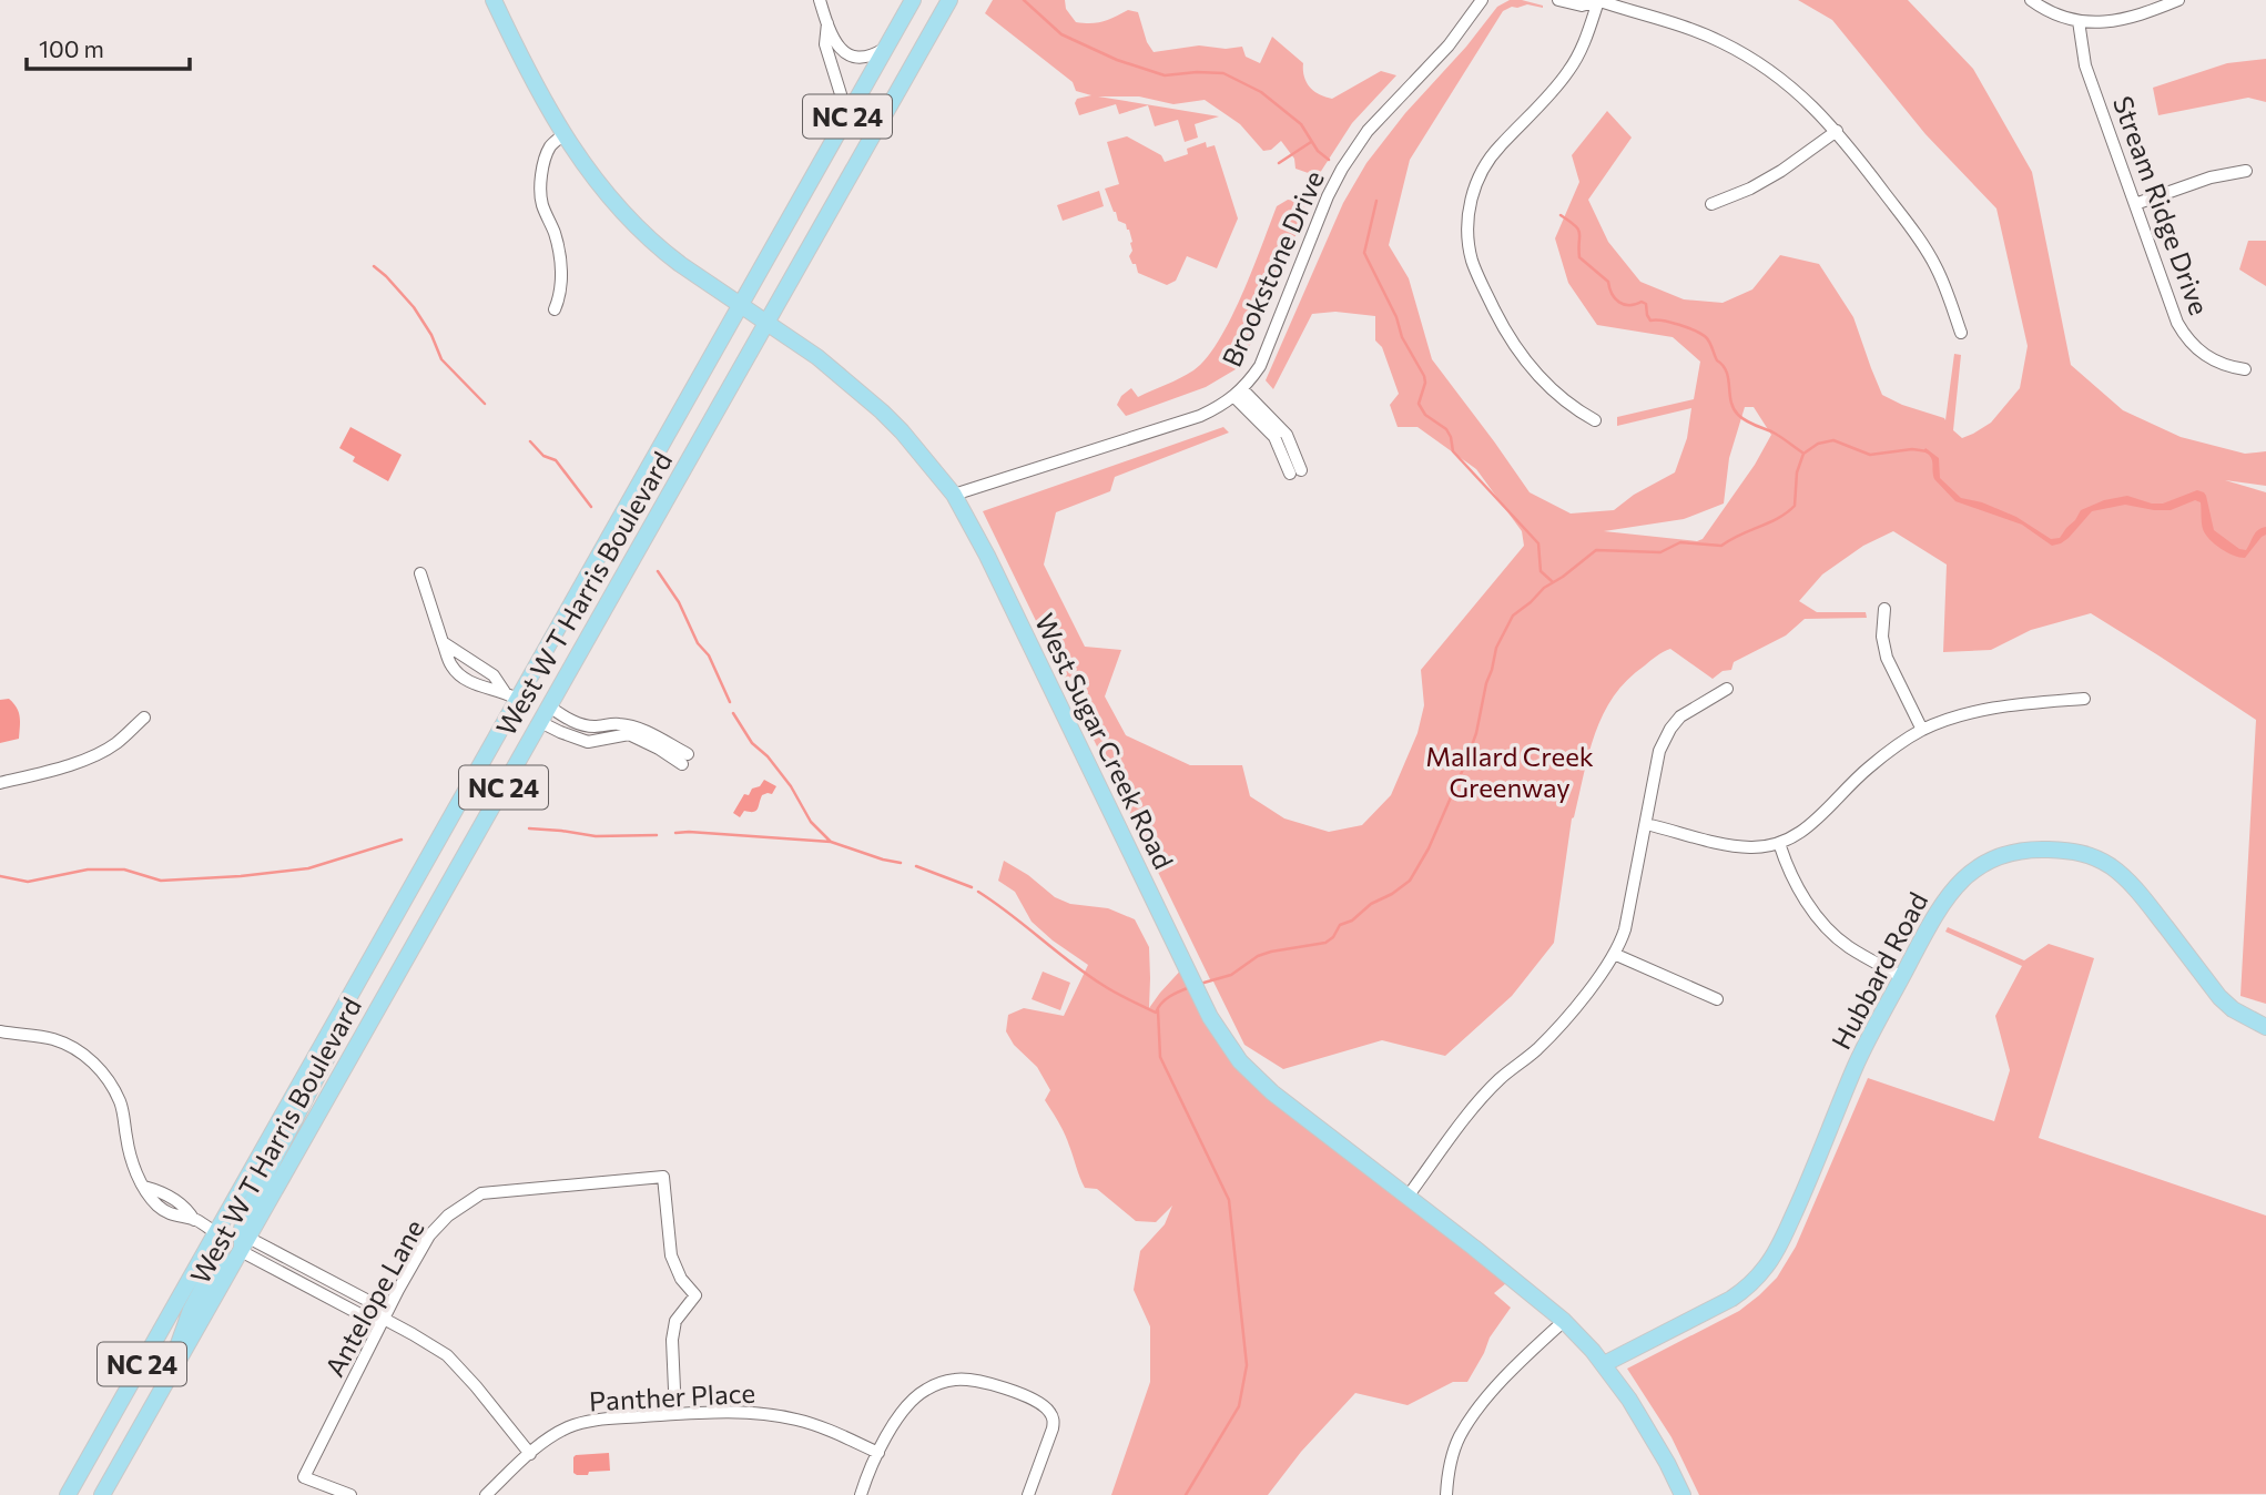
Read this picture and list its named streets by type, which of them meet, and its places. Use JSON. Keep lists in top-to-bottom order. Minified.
{"streets":{"main road":["NC 24","West W T Harris Boulevard","West Sugar Creek Road","Hubbard Road"],"street":["Stream Ridge Drive","Brookstone Drive","Antelope Lane","Panther Place"]},"crossings":[["Brookstone Drive","West Sugar Creek Road"],["West W T Harris Boulevard","West Sugar Creek Road"],["West Sugar Creek Road","Hubbard Road"],["Antelope Lane","Panther Place"]],"parks":["Mallard Creek Greenway"],"scale_bar":"100 m"}
